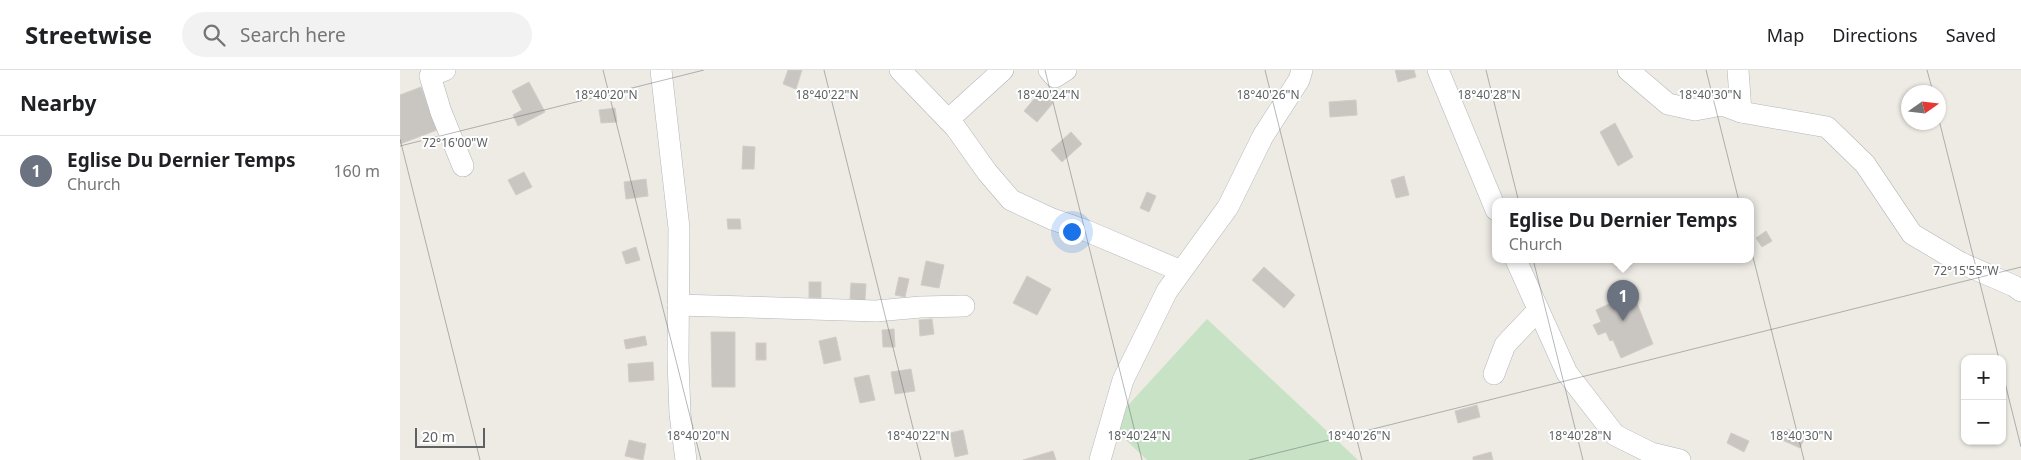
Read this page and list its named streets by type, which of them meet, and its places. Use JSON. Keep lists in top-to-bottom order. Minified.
{"scale_bar":"20 m","north":"right","page":{"header":"Streetwise","search":"Search here","nav":["Map","Directions","Saved"],"heading":"Nearby","list":[{"mark":"1","name":"Eglise Du Dernier Temps","note":"Church","value":"160 m"}],"popup":["Eglise Du Dernier Temps","Church"],"pins":"1","map_buttons":["+","−"],"scale":"20 m"},"coordinates":["18°40'20\"N","18°40'22\"N","18°40'24\"N","18°40'26\"N","18°40'28\"N","18°40'30\"N","72°16'00\"W","72°15'55\"W"]}
